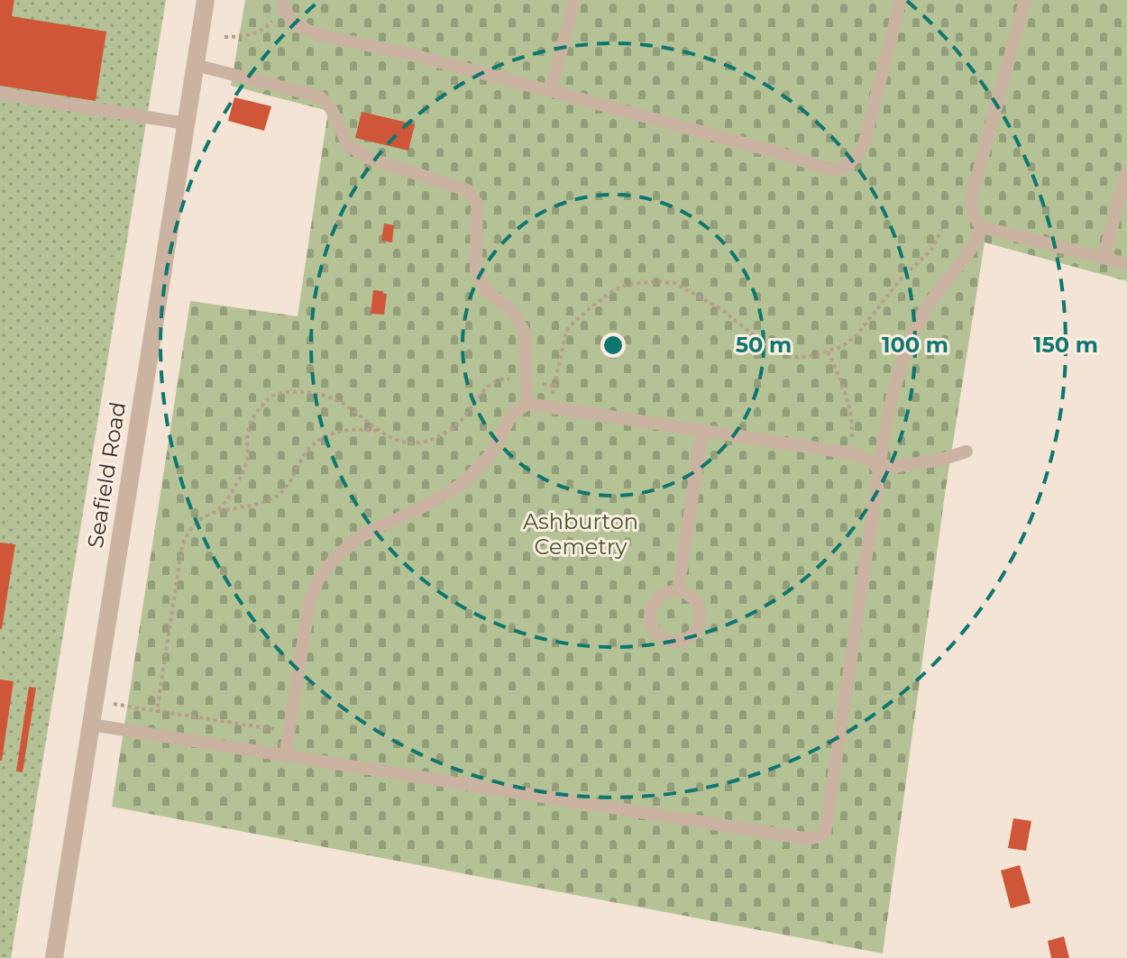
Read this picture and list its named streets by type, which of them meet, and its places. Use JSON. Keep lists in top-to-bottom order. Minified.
{"streets":{"street":["Seafield Road"]},"parks":["Ashburton Cemetry"],"rings":["50 m","100 m","150 m"]}
